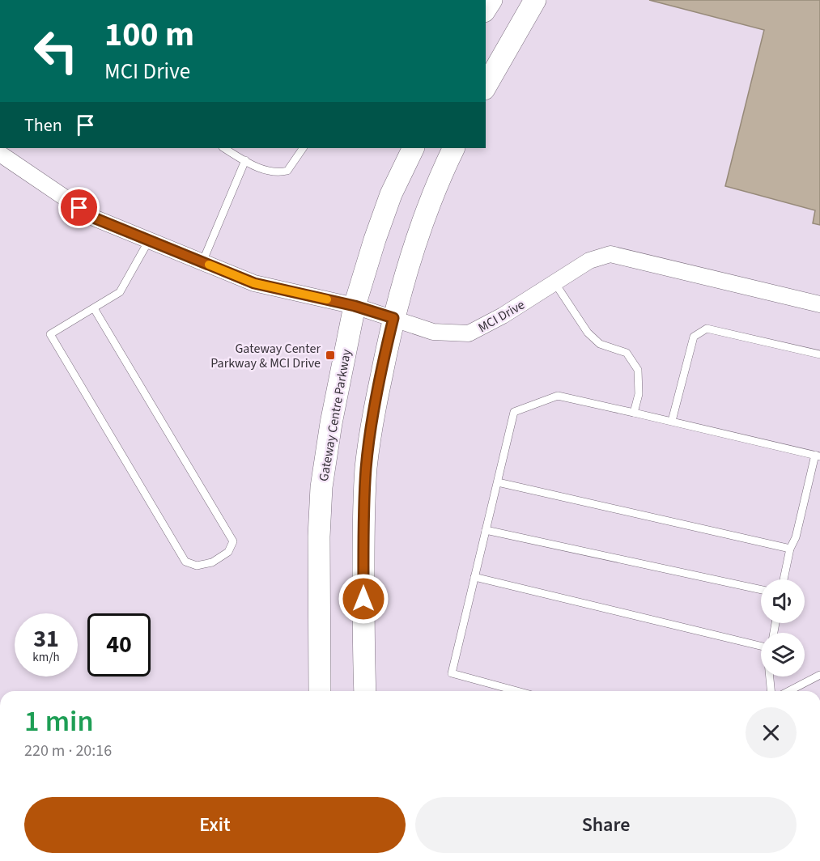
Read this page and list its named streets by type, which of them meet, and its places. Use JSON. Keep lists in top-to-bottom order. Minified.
{"streets":{"street":["MCI Drive","Gateway Centre Parkway"]},"crossings":[["MCI Drive","Gateway Centre Parkway"]],"places":{"transit":["Gateway Center Parkway & MCI Drive"]},"page":{"turn":["100 m","MCI Drive"],"then":"Then","speed":"31 km/h","limit":"40","heading":["1 min","220 m · 20:16"],"buttons":["Exit","Share"]}}
